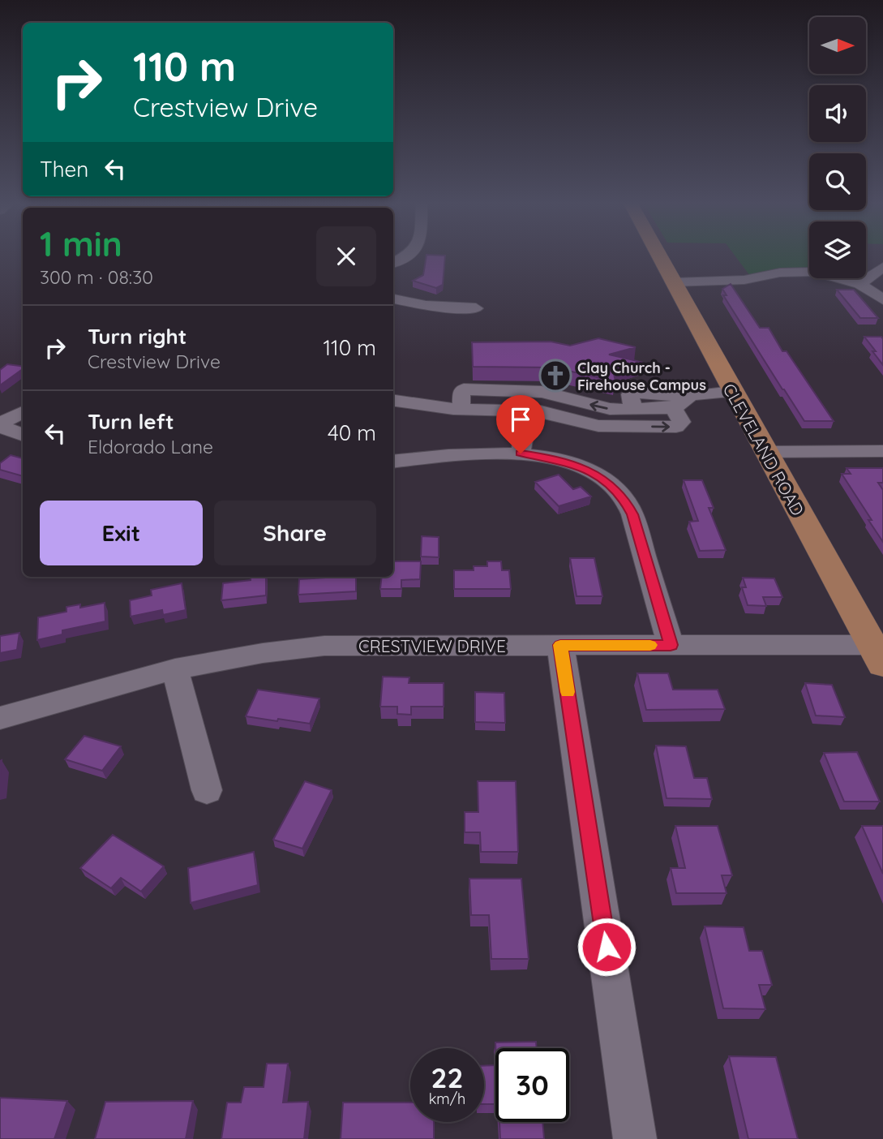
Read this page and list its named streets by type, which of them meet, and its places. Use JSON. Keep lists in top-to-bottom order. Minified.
{"streets":{"main road":["CLEVELAND ROAD"],"street":["CRESTVIEW DRIVE"]},"crossings":[["CLEVELAND ROAD","CRESTVIEW DRIVE"]],"places":{"church":["Clay Church - Firehouse Campus"]},"north":"right","page":{"turn":["110 m","Crestview Drive"],"then":"Then","heading":["1 min","300 m · 08:30"],"list":[{"name":"Turn right","note":"Crestview Drive","value":"110 m"},{"name":"Turn left","note":"Eldorado Lane","value":"40 m"}],"buttons":["Exit","Share"],"speed":"22 km/h","limit":"30"}}
